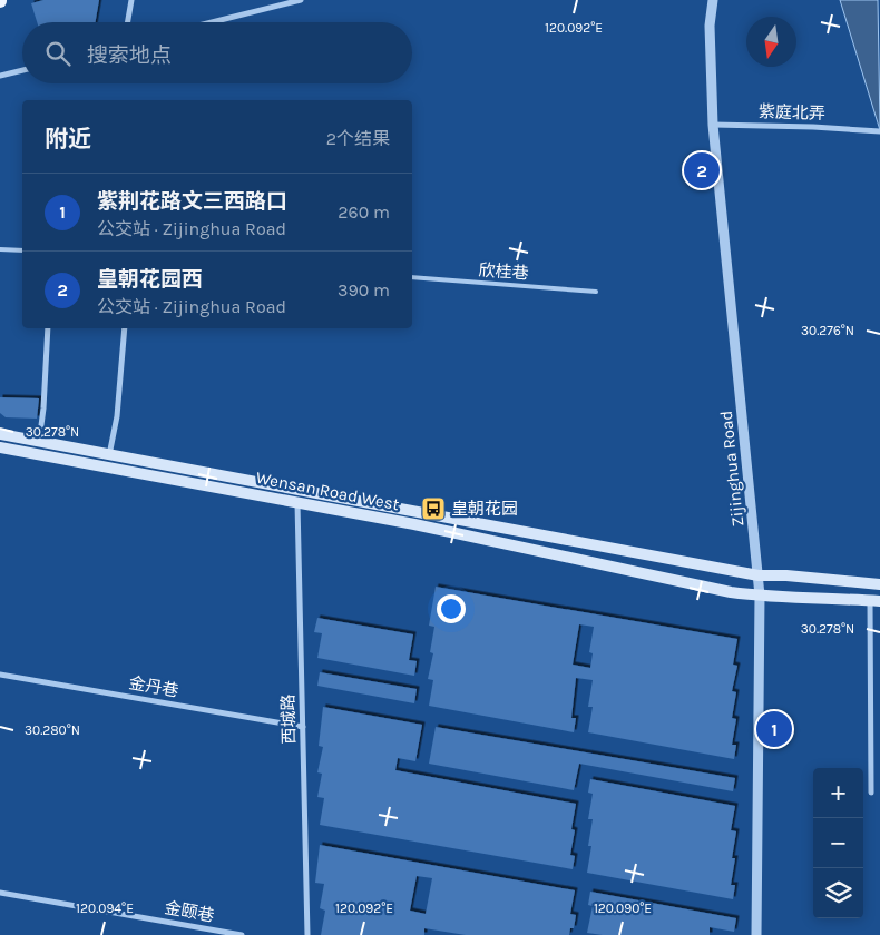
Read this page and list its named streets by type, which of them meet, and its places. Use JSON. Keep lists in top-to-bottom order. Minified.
{"streets":{"main road":["Wensan Road West"],"street":["紫庭北弄","Zijinghua Road","金丹巷","西城路","金颐巷"],"lane":["欣桂巷"]},"crossings":[["紫庭北弄","Zijinghua Road"],["Zijinghua Road","Wensan Road West"],["Wensan Road West","西城路"],["金丹巷","西城路"]],"places":{"bus stop":["皇朝花园"]},"north":"bottom","page":{"search":"搜索地点","heading":["附近","2个结果"],"pins":["2","1"],"list":[{"mark":"1","name":"紫荆花路文三西路口","note":"公交站 · Zijinghua Road","value":"260 m"},{"mark":"2","name":"皇朝花园西","note":"公交站 · Zijinghua Road","value":"390 m"}],"map_buttons":["+","−"]},"coordinates":["120.092°E","30.276°N","30.278°N","30.280°N","120.094°E","120.090°E"]}
